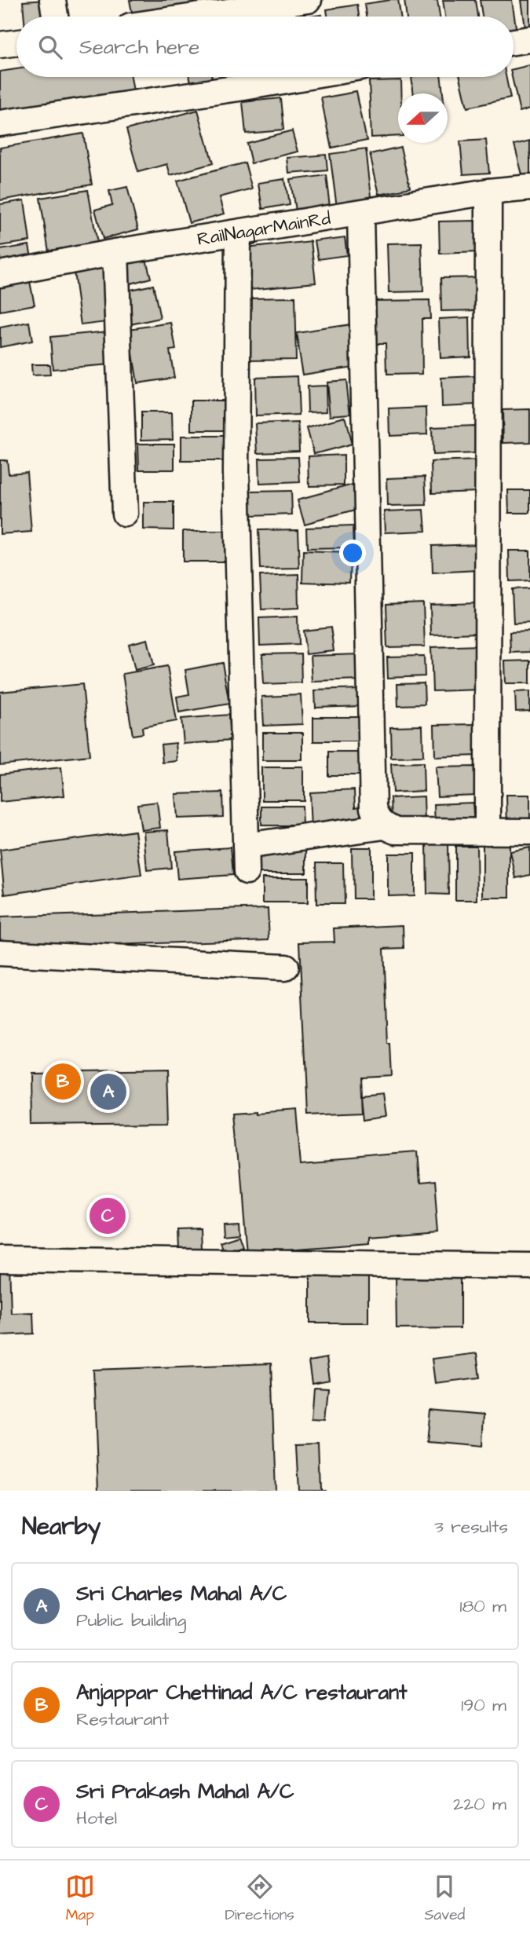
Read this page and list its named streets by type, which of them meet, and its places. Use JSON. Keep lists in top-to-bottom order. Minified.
{"streets":{"street":["RailNagarMainRd"]},"north":"left","page":{"search":"Search here","pins":["B","A","C"],"heading":["Nearby","3 results"],"list":[{"mark":"A","name":"Sri Charles Mahal A/C","note":"Public building","value":"180 m"},{"mark":"B","name":"Anjappar Chettinad A/C restaurant","note":"Restaurant","value":"190 m"},{"mark":"C","name":"Sri Prakash Mahal A/C","note":"Hotel","value":"220 m"}],"nav":["Map","Directions","Saved"]}}
